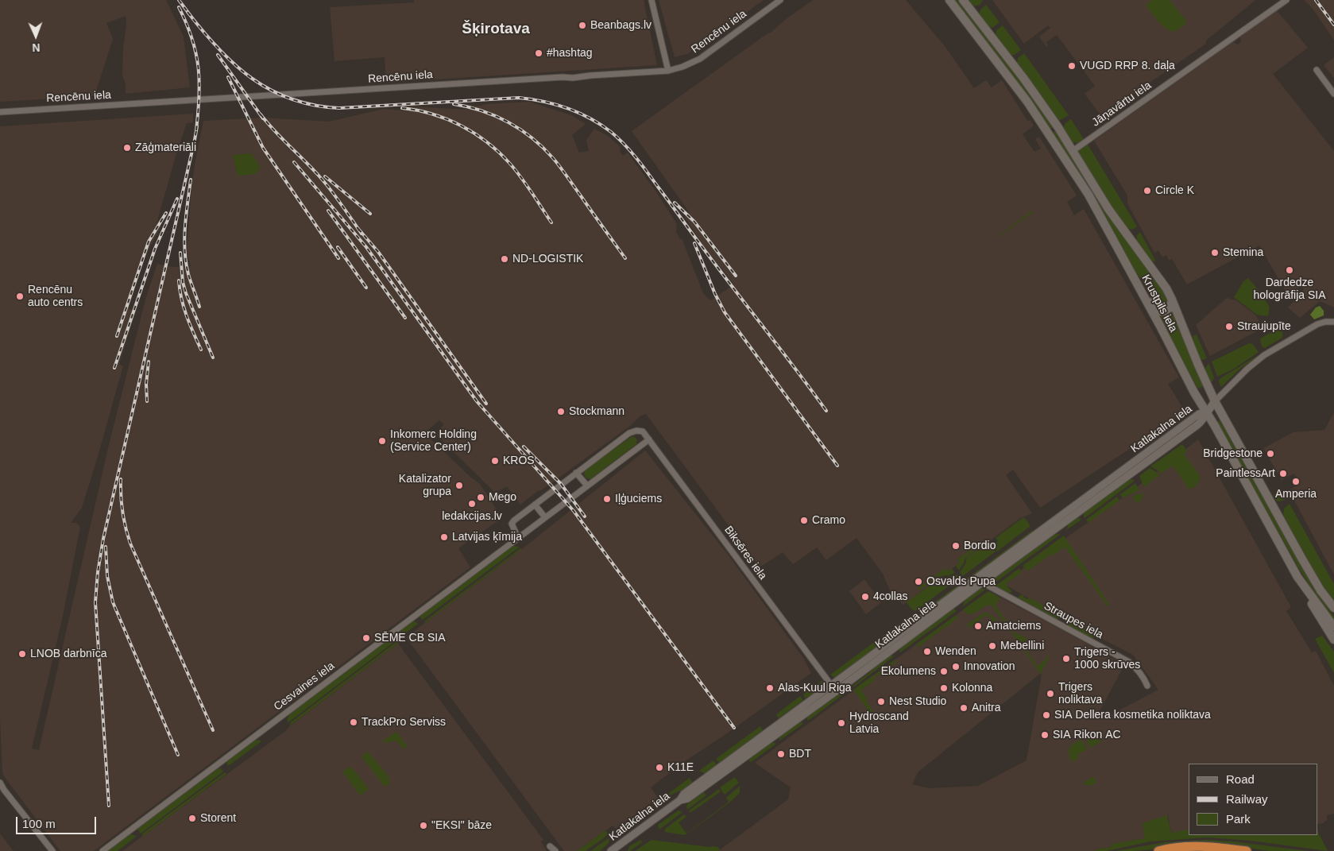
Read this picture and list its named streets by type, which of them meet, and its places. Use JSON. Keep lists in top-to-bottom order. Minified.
{"streets":{"main road":["Krustpils iela"],"street":["Rencēnu iela","Jāņavārtu iela","Katlakalna iela","Biksēres iela","Straupes iela","Cesvaines iela"]},"crossings":[["Jāņavārtu iela","Krustpils iela"],["Krustpils iela","Katlakalna iela"],["Katlakalna iela","Biksēres iela"],["Katlakalna iela","Straupes iela"],["Biksēres iela","Cesvaines iela"]],"districts":["Šķirotava"],"places":["Beanbags.lv","#hashtag","VUGD RRP 8. daļa","Zāģmateriāli","Circle K","Stemina","ND-LOGISTIK","Dardedze hologrāfija SIA","Rencēnu auto centrs","Straujupīte","Stockmann","Inkomerc Holding (Service Center)","Bridgestone","KROS","PaintlessArt","Amperia","Katalizator grupa","Mego","Iļģuciems","ledakcijas.lv","Cramo","Latvijas ķīmija","Bordio","Osvalds Pupa","4collas","Amatciems","SĒME CB SIA","Mebellini","Wenden","LNOB darbnīca","Trigers - 1000 skrūves","Innovation","Ekolumens","Alas-Kuul Riga","Kolonna","Trigers noliktava","Nest Studio","Anitra","SIA Dellera kosmetika noliktava","TrackPro Serviss","Hydroscand Latvia","SIA Rikon AC","BDT","K11E","Storent","\"EKSI\" bāze"],"legend":["Road","Railway","Park"],"scale_bar":"100 m","north":"bottom"}
